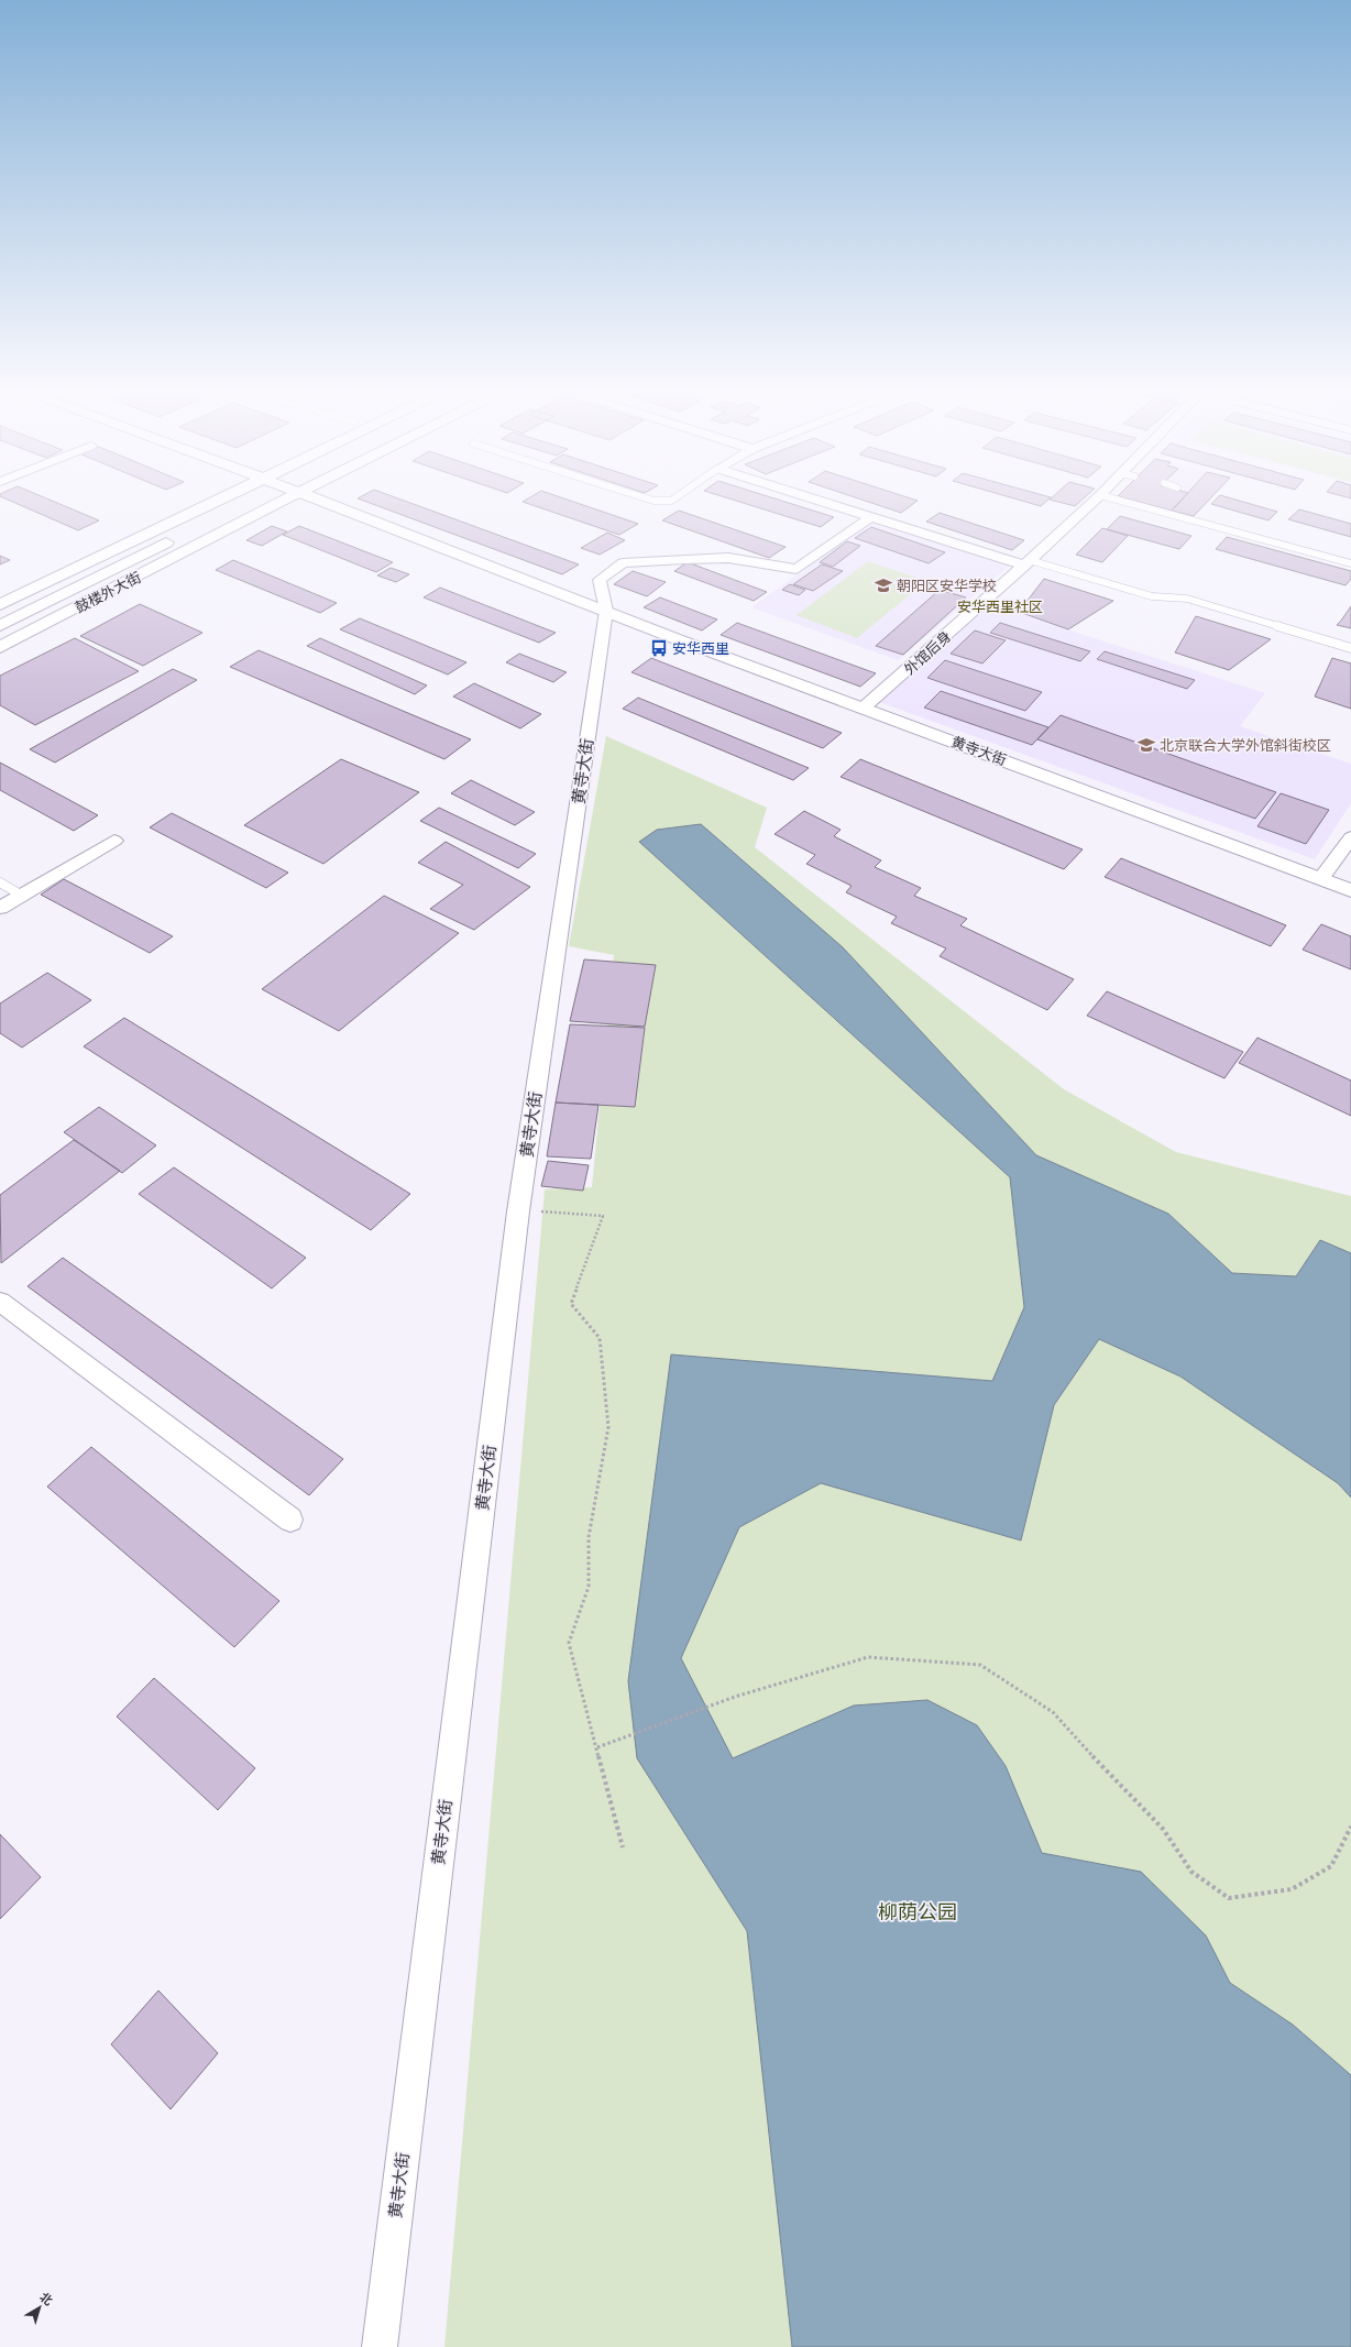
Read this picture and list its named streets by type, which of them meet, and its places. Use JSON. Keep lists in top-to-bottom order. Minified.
{"streets":{"street":["鼓楼外大街","外馆后身","黄寺大街"]},"crossings":[["外馆后身","黄寺大街"]],"districts":["安华西里社区"],"parks":["柳荫公园"],"places":{"school or university":["朝阳区安华学校","北京联合大学外馆斜街校区"],"bus stop":["安华西里"]},"north":"top right"}
